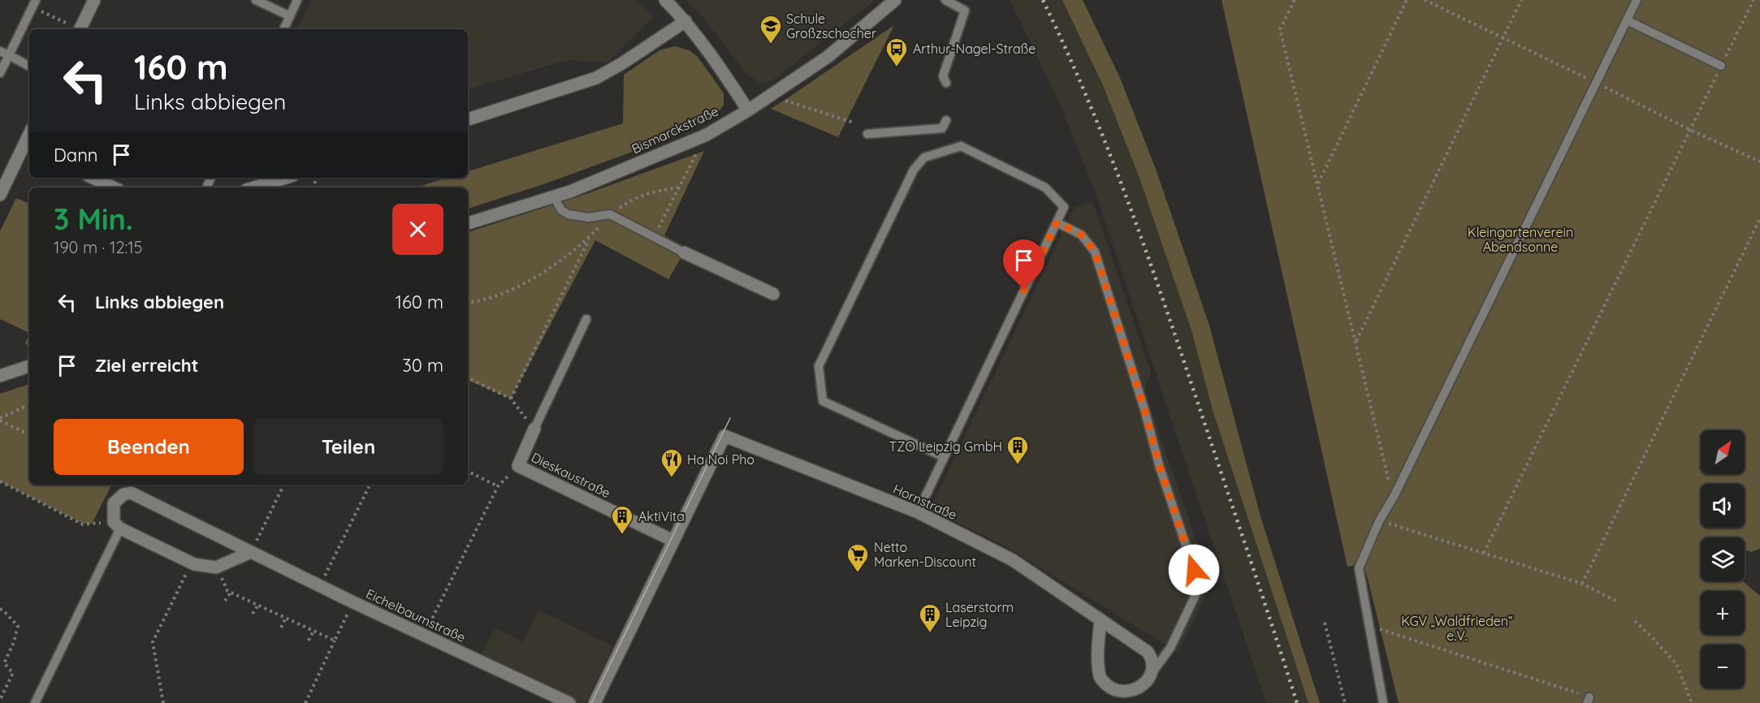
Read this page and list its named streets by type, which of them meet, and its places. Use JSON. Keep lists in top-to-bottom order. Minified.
{"streets":{"street":["Bismarckstraße","Dieskaustraße","Hornstraße","Eichelbaumstraße"]},"crossings":[["Dieskaustraße","Hornstraße"]],"parks":["Kleingartenverein Abendsonne","KGV „Waldfrieden“ e.V."],"places":{"school or university":["Schule Großzschocher"],"bus stop":["Arthur-Nagel-Straße"],"building":["TZO Leipzig GmbH","AktiVita","Laserstorm Leipzig"],"restaurant":["Ha Noi Pho"],"supermarket":["Netto Marken-Discount"]},"north":"top right","page":{"turn":["160 m","Links abbiegen"],"then":"Dann","heading":["3 Min.","190 m · 12:15"],"list":[{"name":"Links abbiegen","value":"160 m"},{"name":"Ziel erreicht","value":"30 m"}],"buttons":["Beenden","Teilen"],"map_buttons":["+","−"]}}
